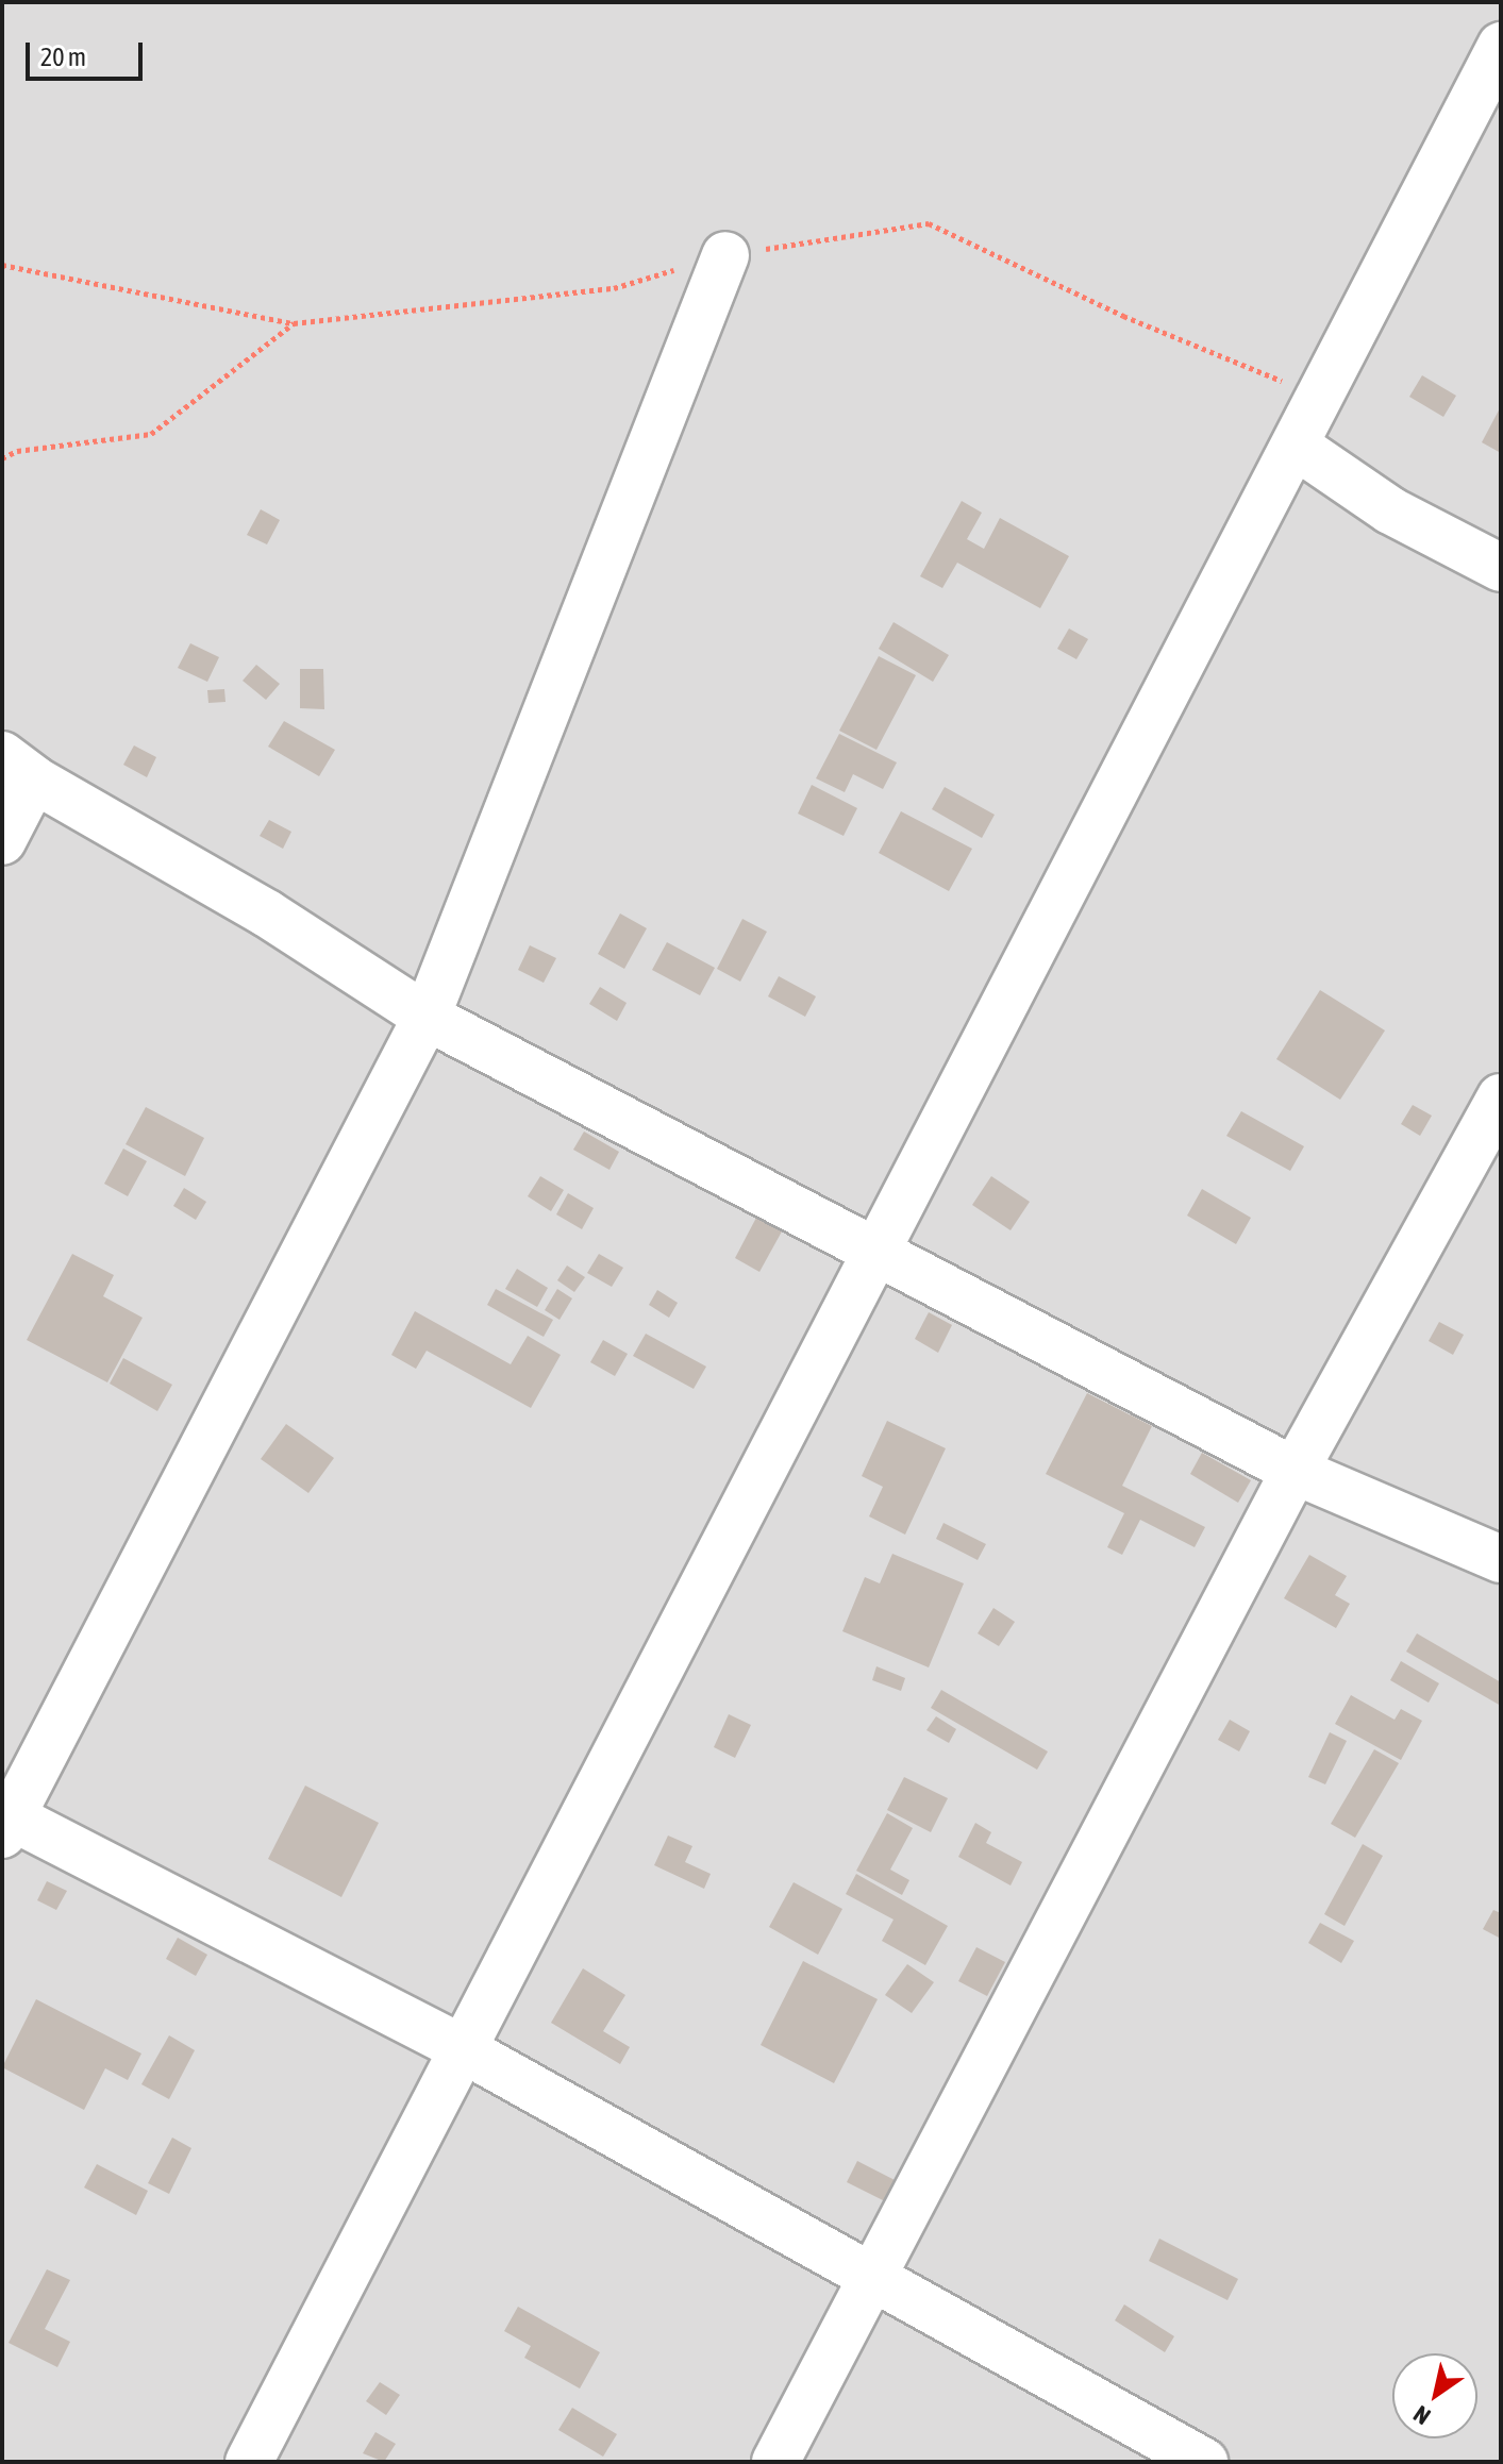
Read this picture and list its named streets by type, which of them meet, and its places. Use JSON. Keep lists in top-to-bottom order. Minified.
{"scale_bar":"20 m","north":"bottom left"}
